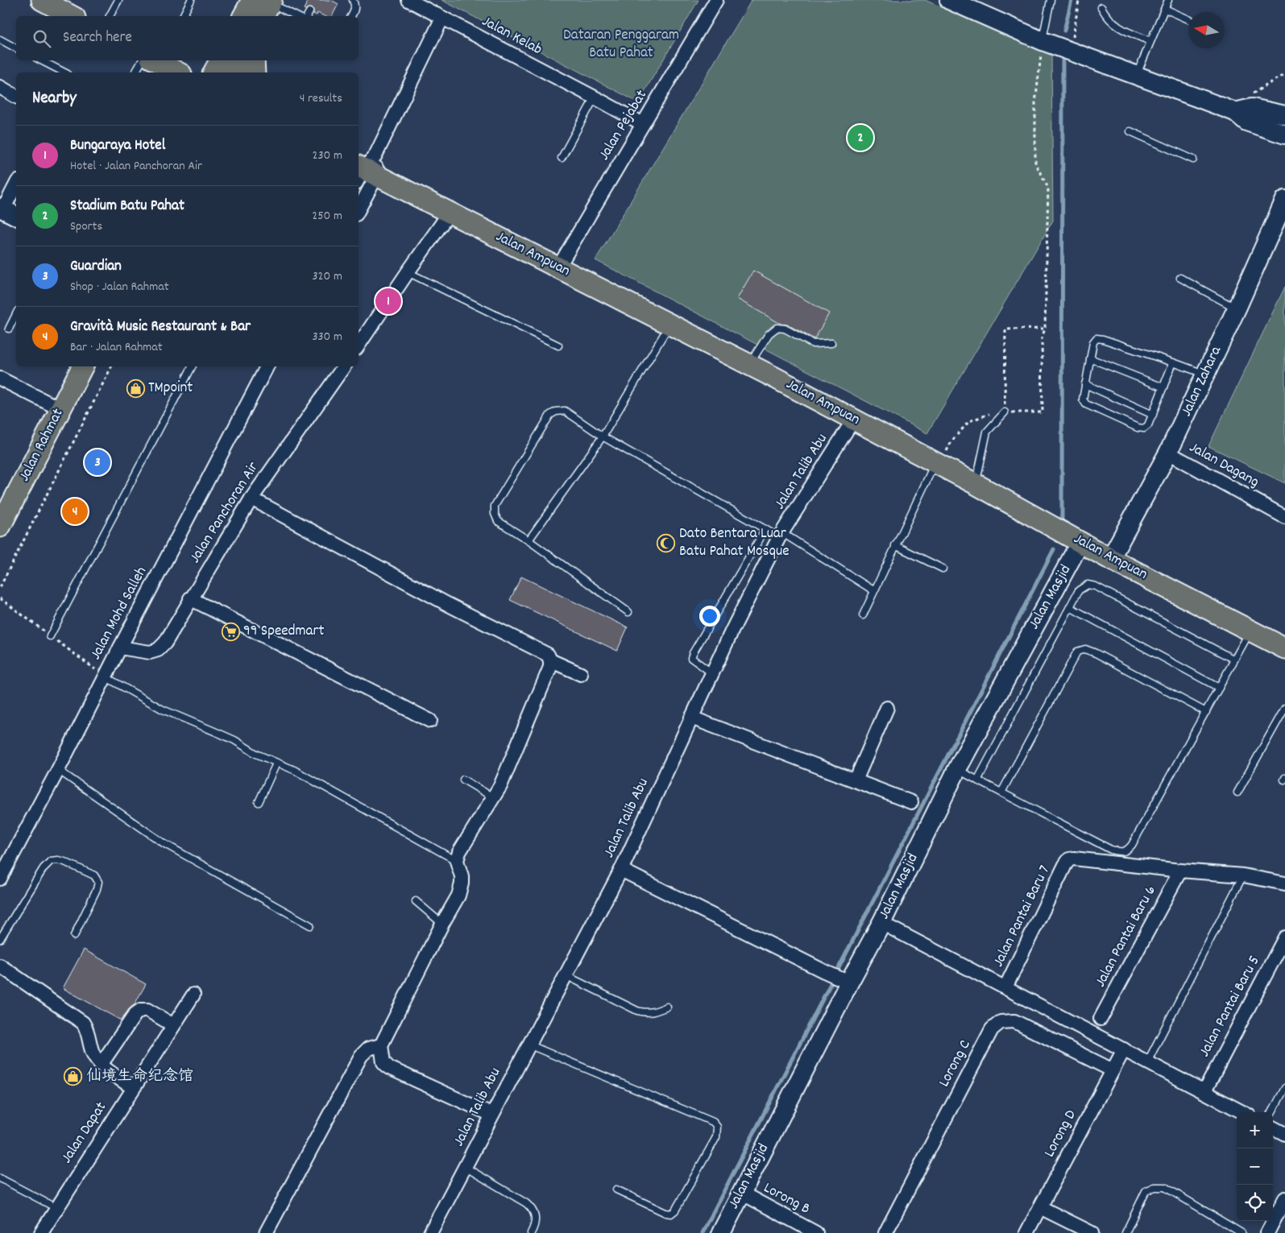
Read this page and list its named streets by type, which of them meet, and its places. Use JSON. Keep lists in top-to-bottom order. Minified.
{"streets":{"main road":["Jalan Ampuan","Jalan Rahmat"],"street":["Jalan Kelab","Jalan Pejabat","Jalan Zahara","Jalan Dagang","Jalan Talib Abu","Jalan Panchoran Air","Jalan Masjid","Jalan Mohd Salleh","Jalan Pantai Baru 7","Jalan Pantai Baru 6","Jalan Pantai Baru 5","Lorong C","Jalan Dapat","Lorong D","Lorong B"]},"crossings":[["Jalan Kelab","Jalan Pejabat"],["Jalan Pejabat","Jalan Ampuan"],["Jalan Ampuan","Jalan Zahara"],["Jalan Ampuan","Jalan Talib Abu"],["Jalan Ampuan","Jalan Masjid"],["Jalan Zahara","Jalan Dagang"],["Jalan Panchoran Air","Jalan Mohd Salleh"],["Jalan Masjid","Lorong B"],["Jalan Pantai Baru 7","Jalan Pantai Baru 6"],["Lorong C","Lorong D"]],"parks":["Dataran Penggaram Batu Pahat"],"places":{"shop":["TMpoint","仙境生命纪念馆"],"mosque":["Dato Bentara Luar Batu Pahat Mosque"],"supermarket":["99 Speedmart"]},"north":"left","page":{"search":"Search here","heading":["Nearby","4 results"],"pins":["2","1","3","4"],"list":[{"mark":"1","name":"Bungaraya Hotel","note":"Hotel · Jalan Panchoran Air","value":"230 m"},{"mark":"2","name":"Stadium Batu Pahat","note":"Sports","value":"250 m"},{"mark":"3","name":"Guardian","note":"Shop · Jalan Rahmat","value":"320 m"},{"mark":"4","name":"Gravità Music Restaurant & Bar","note":"Bar · Jalan Rahmat","value":"330 m"}],"map_buttons":["+","−"]}}
